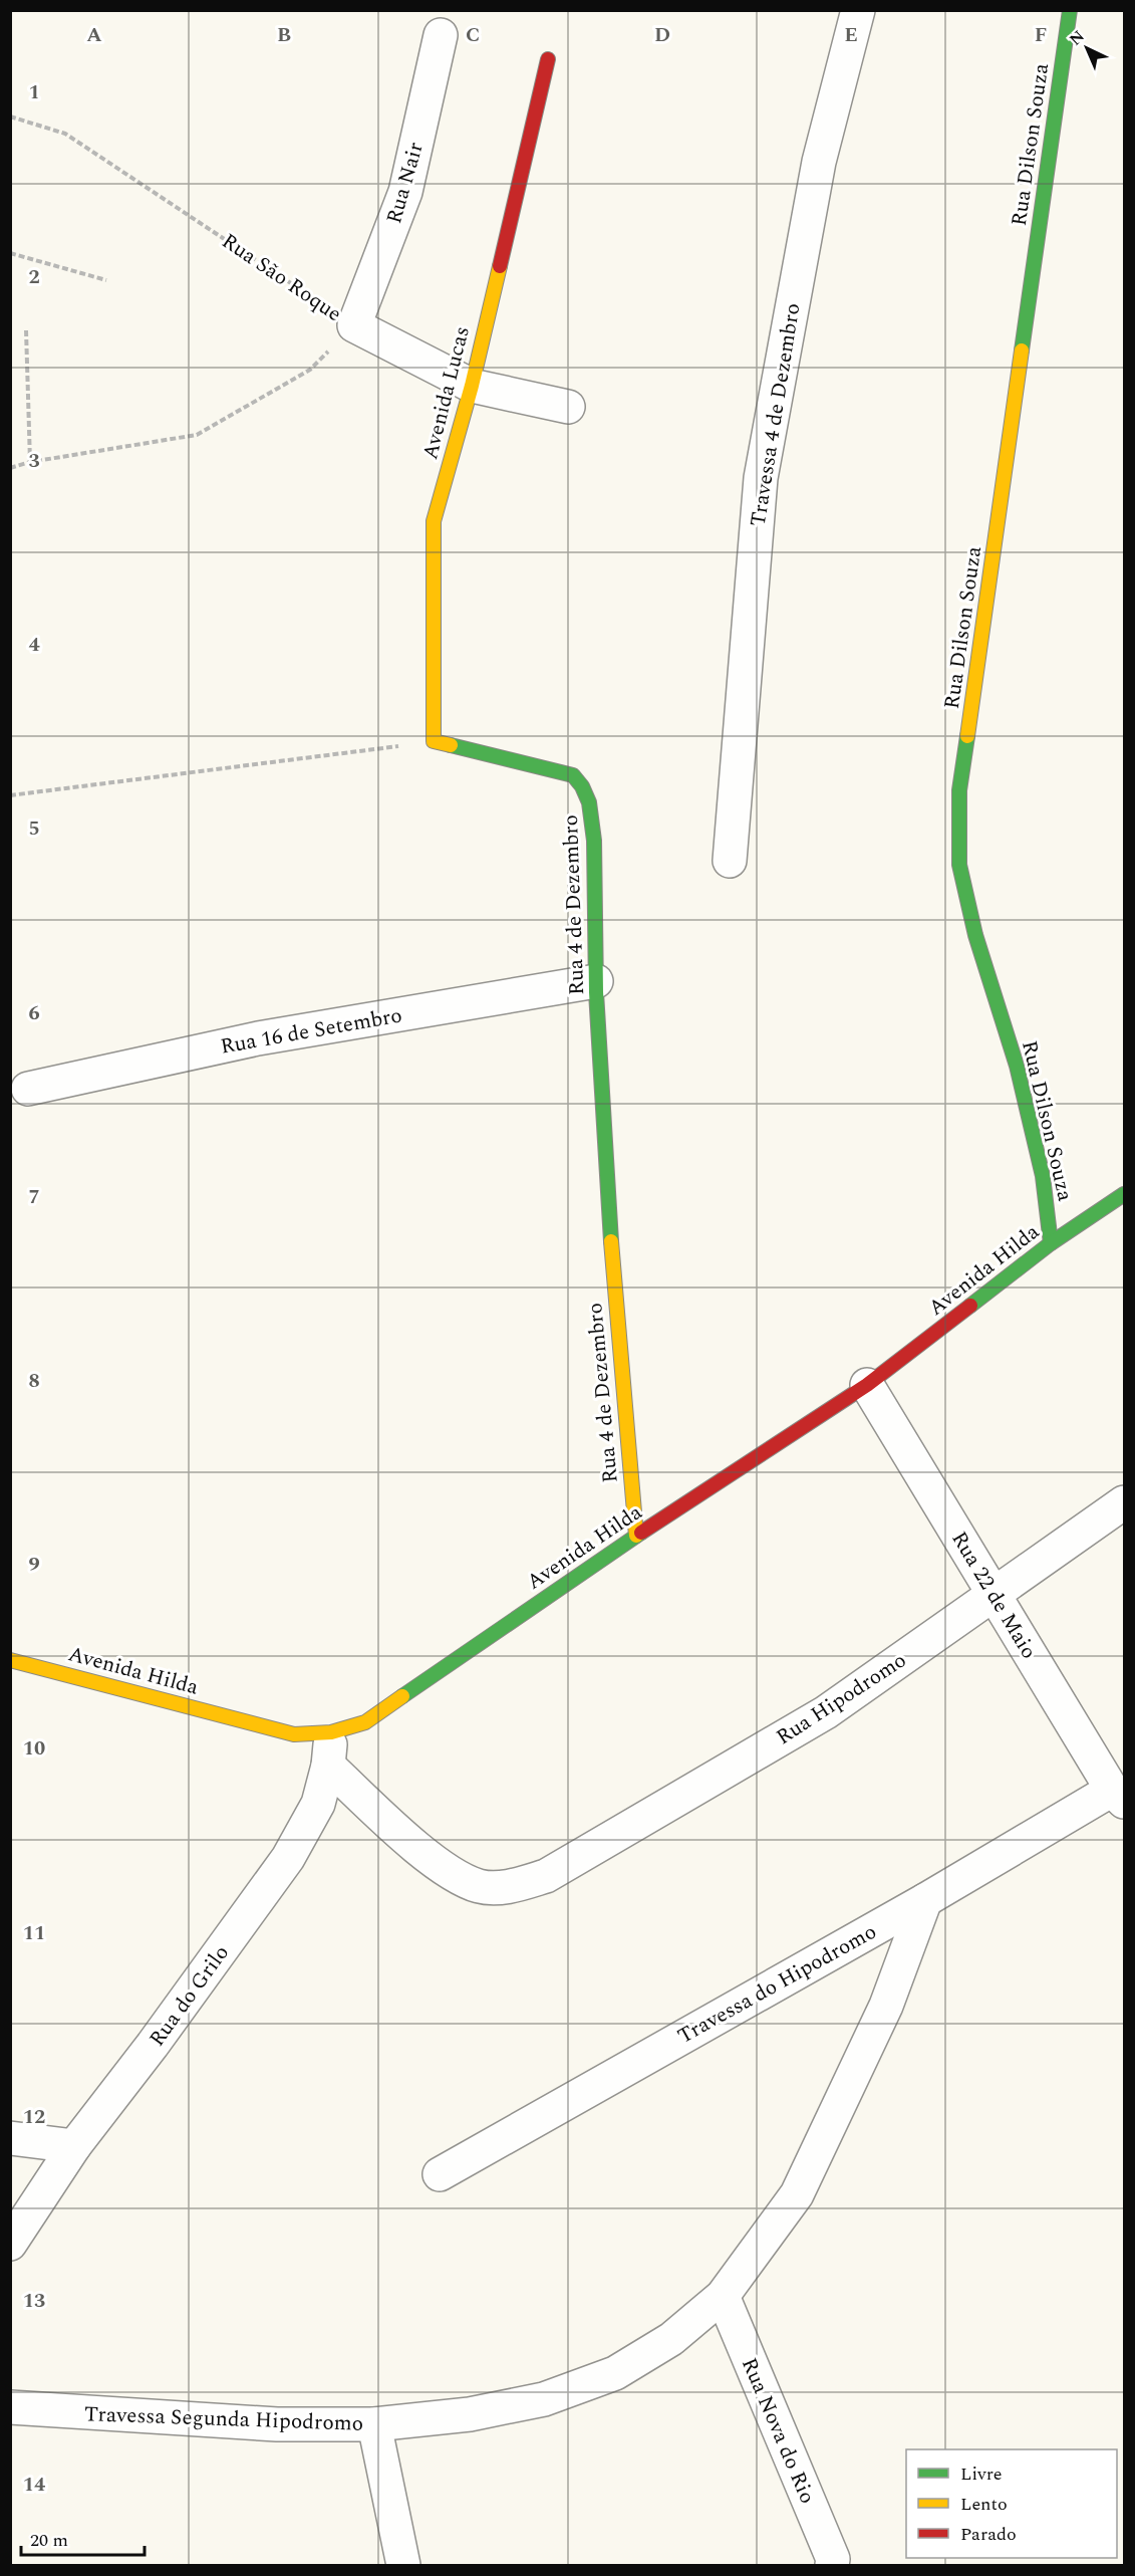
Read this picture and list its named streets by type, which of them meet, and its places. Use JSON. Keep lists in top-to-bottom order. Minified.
{"streets":{"street":["Rua Dilson Souza","Rua Nair","Rua São Roque","Avenida Lucas","Travessa 4 de Dezembro","Rua 4 de Dezembro","Rua 16 de Setembro","Avenida Hilda","Rua 22 de Maio","Rua Hipodromo","Travessa do Hipodromo","Rua do Grilo","Travessa Segunda Hipodromo","Rua Nova do Rio"]},"crossings":[["Rua Dilson Souza","Avenida Hilda"],["Rua Nair","Rua São Roque"],["Rua São Roque","Avenida Lucas"],["Avenida Lucas","Rua 4 de Dezembro"],["Rua 4 de Dezembro","Rua 16 de Setembro"],["Rua 4 de Dezembro","Avenida Hilda"],["Avenida Hilda","Rua 22 de Maio"],["Avenida Hilda","Rua do Grilo"],["Rua 22 de Maio","Rua Hipodromo"],["Rua 22 de Maio","Travessa do Hipodromo"],["Rua Hipodromo","Rua do Grilo"],["Travessa do Hipodromo","Travessa Segunda Hipodromo"],["Travessa Segunda Hipodromo","Rua Nova do Rio"]],"legend":["Livre","Lento","Parado"],"scale_bar":"20 m","north":"top left","grid":{"columns":["A","B","C","D","E","F"],"rows":["1","2","3","4","5","6","7","8","9","10","11","12","13","14"]}}
